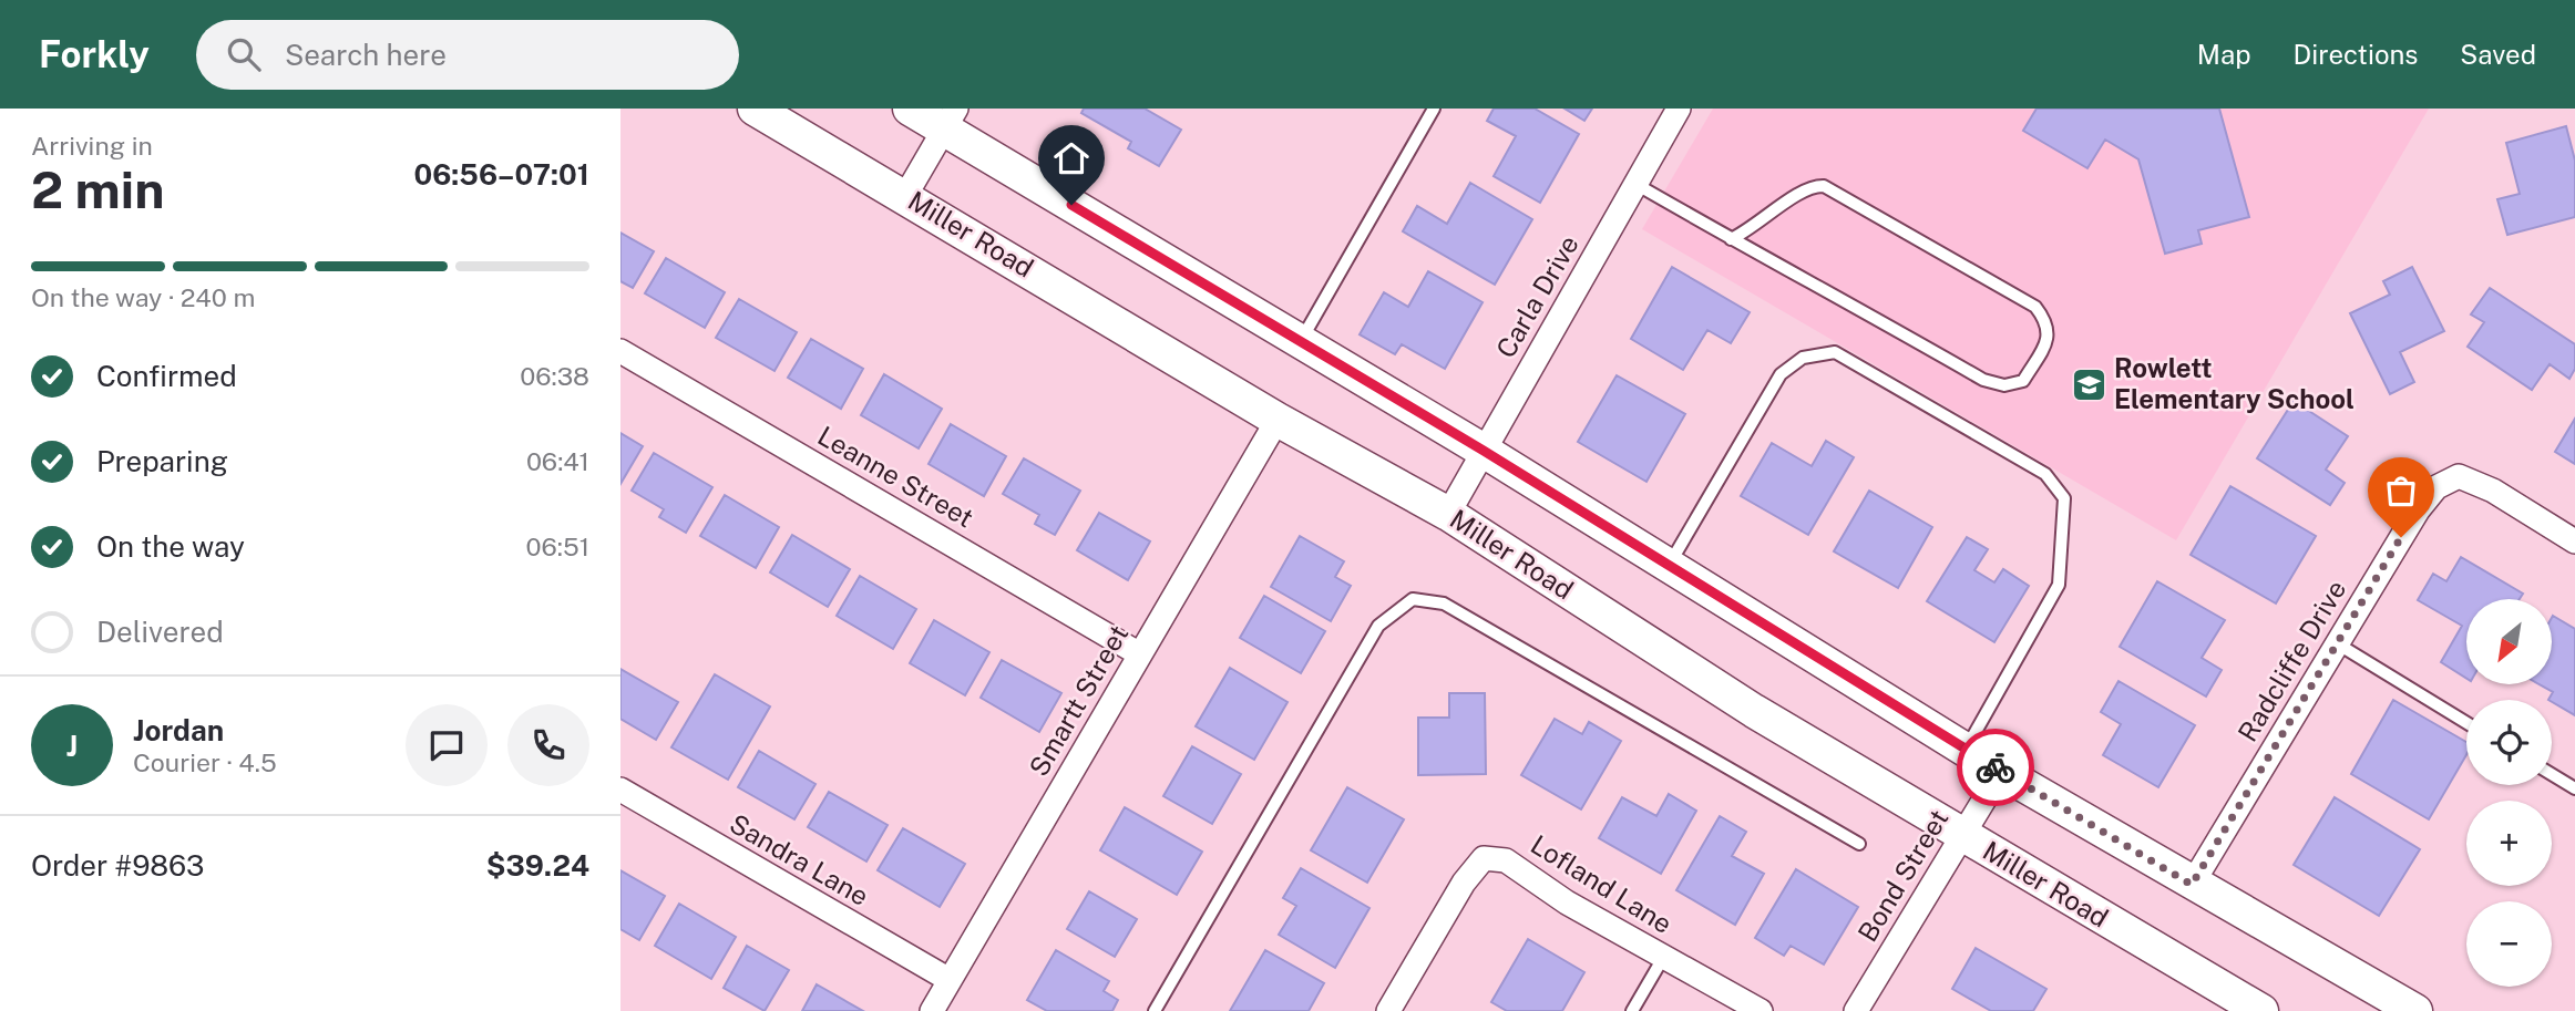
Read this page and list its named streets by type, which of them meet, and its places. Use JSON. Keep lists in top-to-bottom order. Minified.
{"streets":{"main road":["Miller Road"],"street":["Carla Drive","Leanne Street","Radcliffe Drive","Smartt Street","Sandra Lane","Bond Street","Lofland Lane"]},"crossings":[["Miller Road","Carla Drive"],["Miller Road","Smartt Street"],["Miller Road","Bond Street"],["Leanne Street","Smartt Street"],["Smartt Street","Sandra Lane"]],"places":{"school or university":["Rowlett Elementary School"]},"north":"bottom left","page":{"header":"Forkly","search":"Search here","nav":["Map","Directions","Saved"],"heading":["2 min","Arriving in","06:56–07:01"],"panel":["Jordan","Courier · 4.5","Order #9863","$39.24"],"bar":"On the way · 240 m","list":[["Confirmed","06:38"],["Preparing","06:41"],["On the way","06:51"],"Delivered"],"map_buttons":["+","−"],"round":"J"}}
